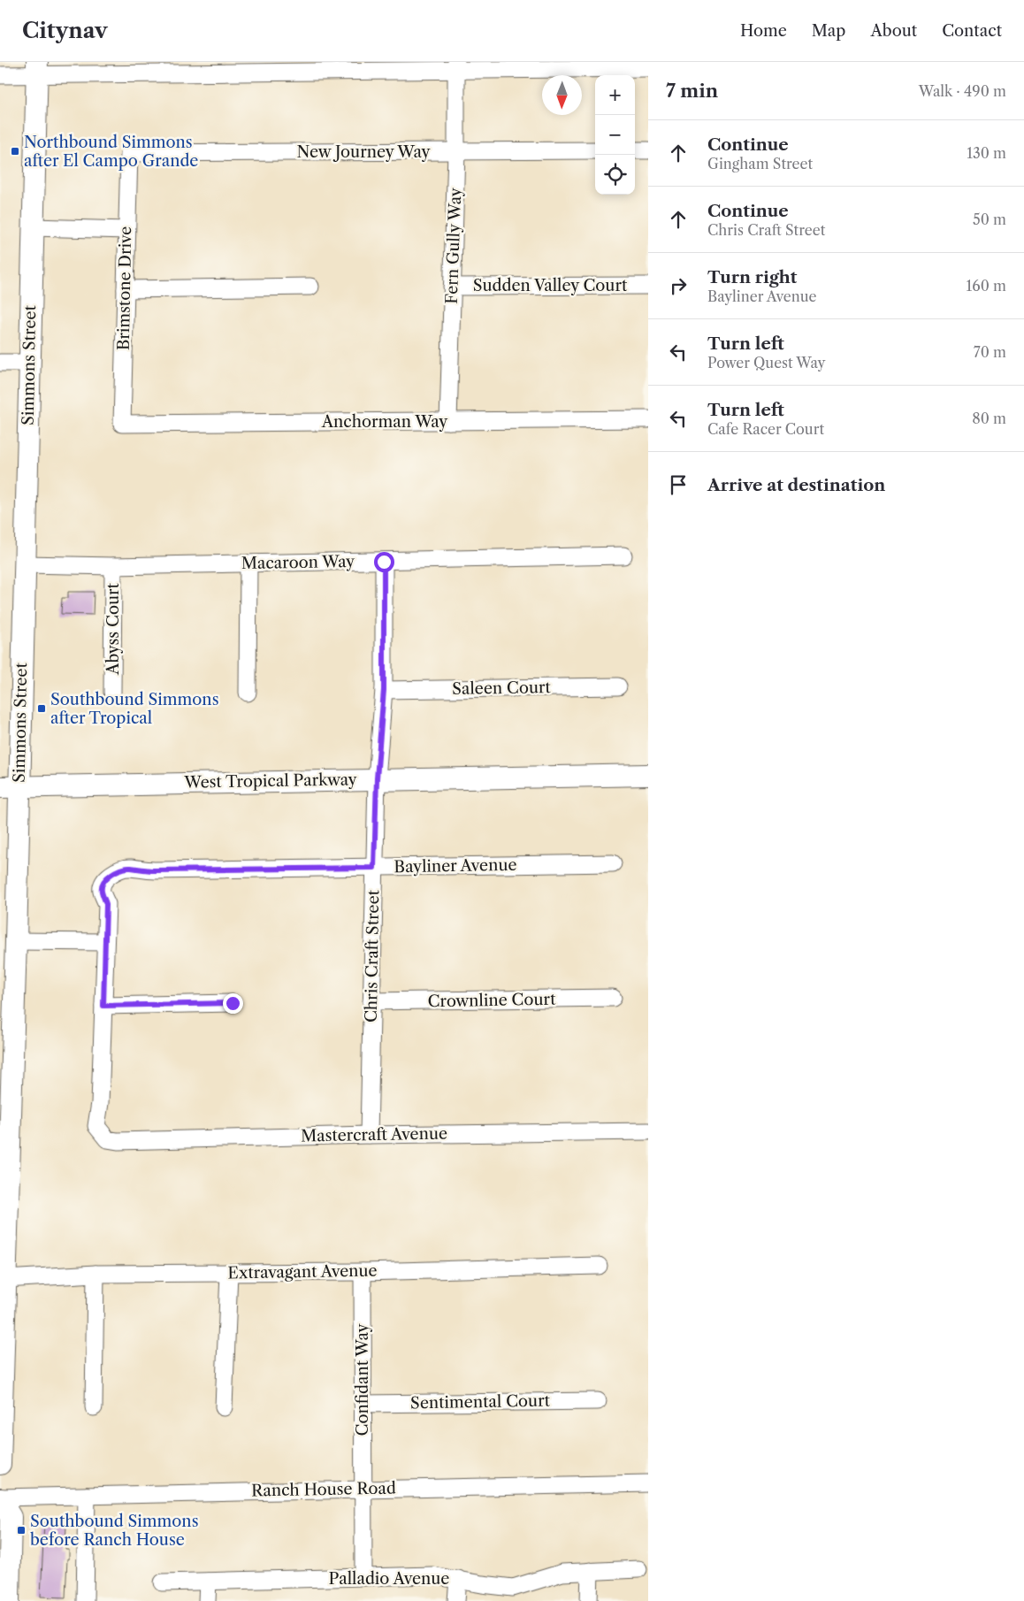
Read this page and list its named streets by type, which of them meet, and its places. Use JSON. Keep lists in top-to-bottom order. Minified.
{"streets":{"main road":["Simmons Street","West Tropical Parkway"],"street":["New Journey Way","Fern Gully Way","Sudden Valley Court","Brimstone Drive","Anchorman Way","Macaroon Way","Abyss Court","Saleen Court","Bayliner Avenue","Chris Craft Street","Crownline Court","Mastercraft Avenue","Extravagant Avenue","Confidant Way","Sentimental Court","Ranch House Road","Palladio Avenue"]},"crossings":[["New Journey Way","Fern Gully Way"],["New Journey Way","Brimstone Drive"],["Fern Gully Way","Sudden Valley Court"],["Fern Gully Way","Anchorman Way"],["Brimstone Drive","Anchorman Way"],["Simmons Street","Macaroon Way"],["Simmons Street","West Tropical Parkway"],["Simmons Street","Extravagant Avenue"],["Macaroon Way","Abyss Court"],["Macaroon Way","Chris Craft Street"],["Saleen Court","Chris Craft Street"],["West Tropical Parkway","Chris Craft Street"],["Bayliner Avenue","Chris Craft Street"],["Chris Craft Street","Crownline Court"],["Chris Craft Street","Mastercraft Avenue"],["Extravagant Avenue","Confidant Way"],["Confidant Way","Sentimental Court"],["Confidant Way","Ranch House Road"],["Confidant Way","Palladio Avenue"]],"places":{"transit":["Northbound Simmons after El Campo Grande","Southbound Simmons after Tropical","Southbound Simmons before Ranch House"]},"north":"bottom","page":{"header":"Citynav","nav":["Home","Map","About","Contact"],"heading":["7 min","Walk · 490 m"],"map_buttons":["+","−"],"list":[["Continue","Gingham Street","130 m"],["Continue","Chris Craft Street","50 m"],["Turn right","Bayliner Avenue","160 m"],["Turn left","Power Quest Way","70 m"],["Turn left","Cafe Racer Court","80 m"],"Arrive at destination"]}}
